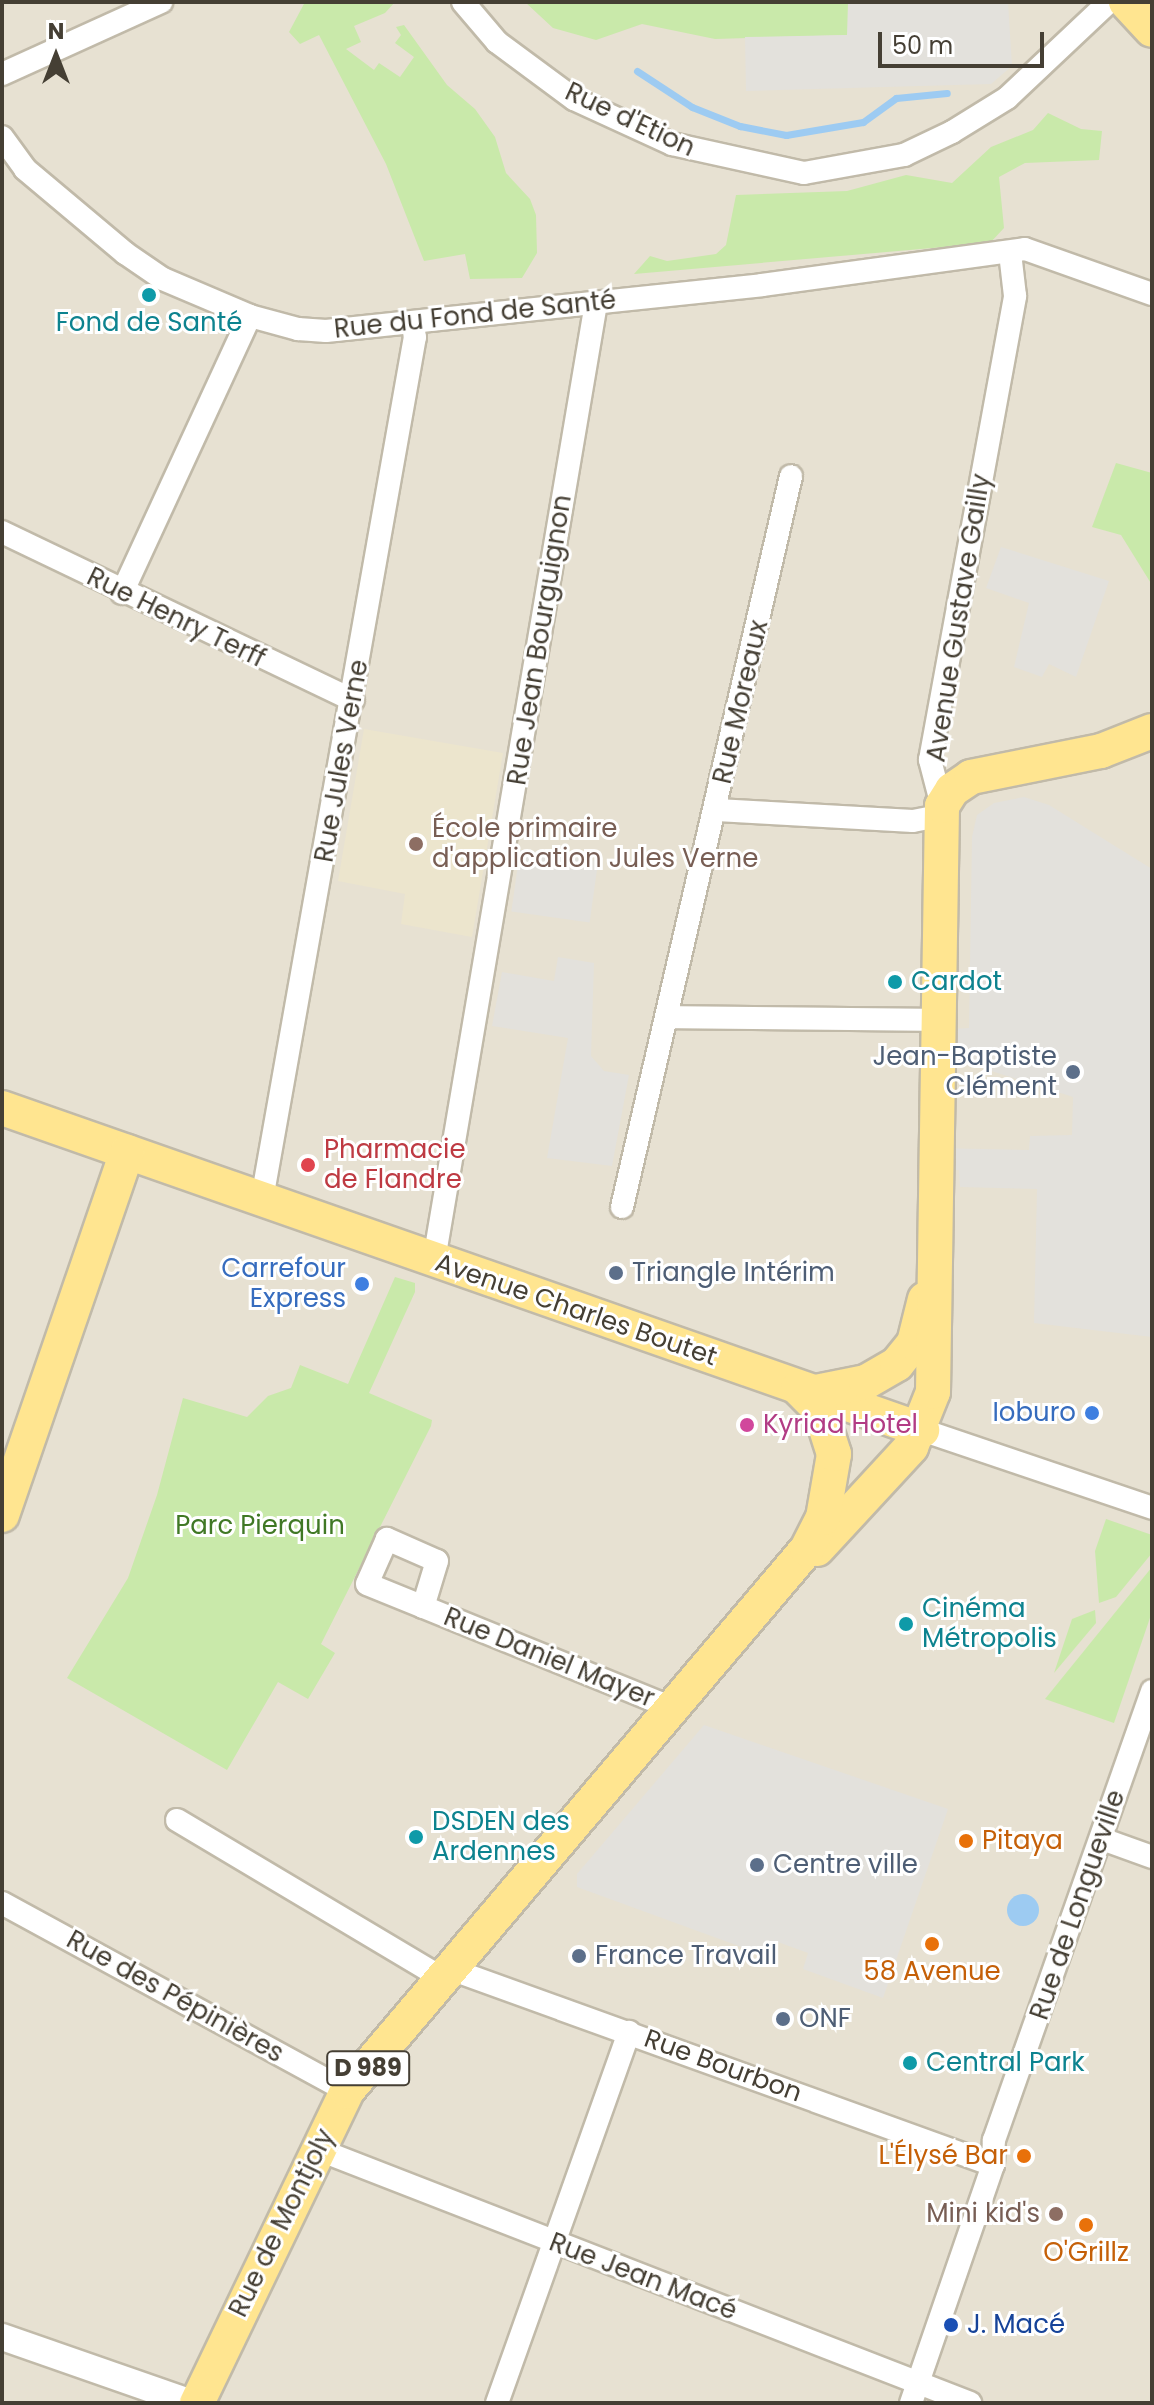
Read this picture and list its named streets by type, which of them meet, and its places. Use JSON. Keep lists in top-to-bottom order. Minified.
{"streets":{"main road":["Avenue Gustave Gailly","Avenue Charles Boutet","D 989","Rue de Montjoly"],"street":["Rue d'Etion","Rue du Fond de Santé","Rue Henry Terff","Rue Jean Bourguignon","Rue Moreaux","Rue Jules Verne","Rue Daniel Mayer","Rue de Longueville","Rue des Pépinières","Rue Bourbon","Rue Jean Macé"]},"crossings":[["Rue du Fond de Santé","Avenue Gustave Gailly"],["Rue du Fond de Santé","Rue Jean Bourguignon"],["Rue du Fond de Santé","Rue Jules Verne"],["Rue Henry Terff","Rue Jules Verne"],["Rue Jean Bourguignon","Avenue Charles Boutet"],["Rue Jules Verne","Avenue Charles Boutet"],["Rue Daniel Mayer","D 989"],["Rue de Longueville","Rue Bourbon"],["Rue de Longueville","Rue Jean Macé"],["Rue des Pépinières","Rue de Montjoly"],["Rue Bourbon","D 989"],["Rue Bourbon","Rue de Montjoly"],["D 989","Rue de Montjoly"],["Rue de Montjoly","Rue Jean Macé"]],"parks":["Parc Pierquin"],"places":["Fond de Santé","École primaire d'application Jules Verne","Cardot","Jean-Baptiste Clément","Pharmacie de Flandre","Triangle Intérim","Carrefour Express","Ioburo","Kyriad Hotel","Cinéma Métropolis","DSDEN des Ardennes","Pitaya","Centre ville","58 Avenue","France Travail","ONF","Central Park","L'Élysé Bar","Mini kid's","O'Grillz","J. Macé"],"scale_bar":"50 m","north":"top"}
